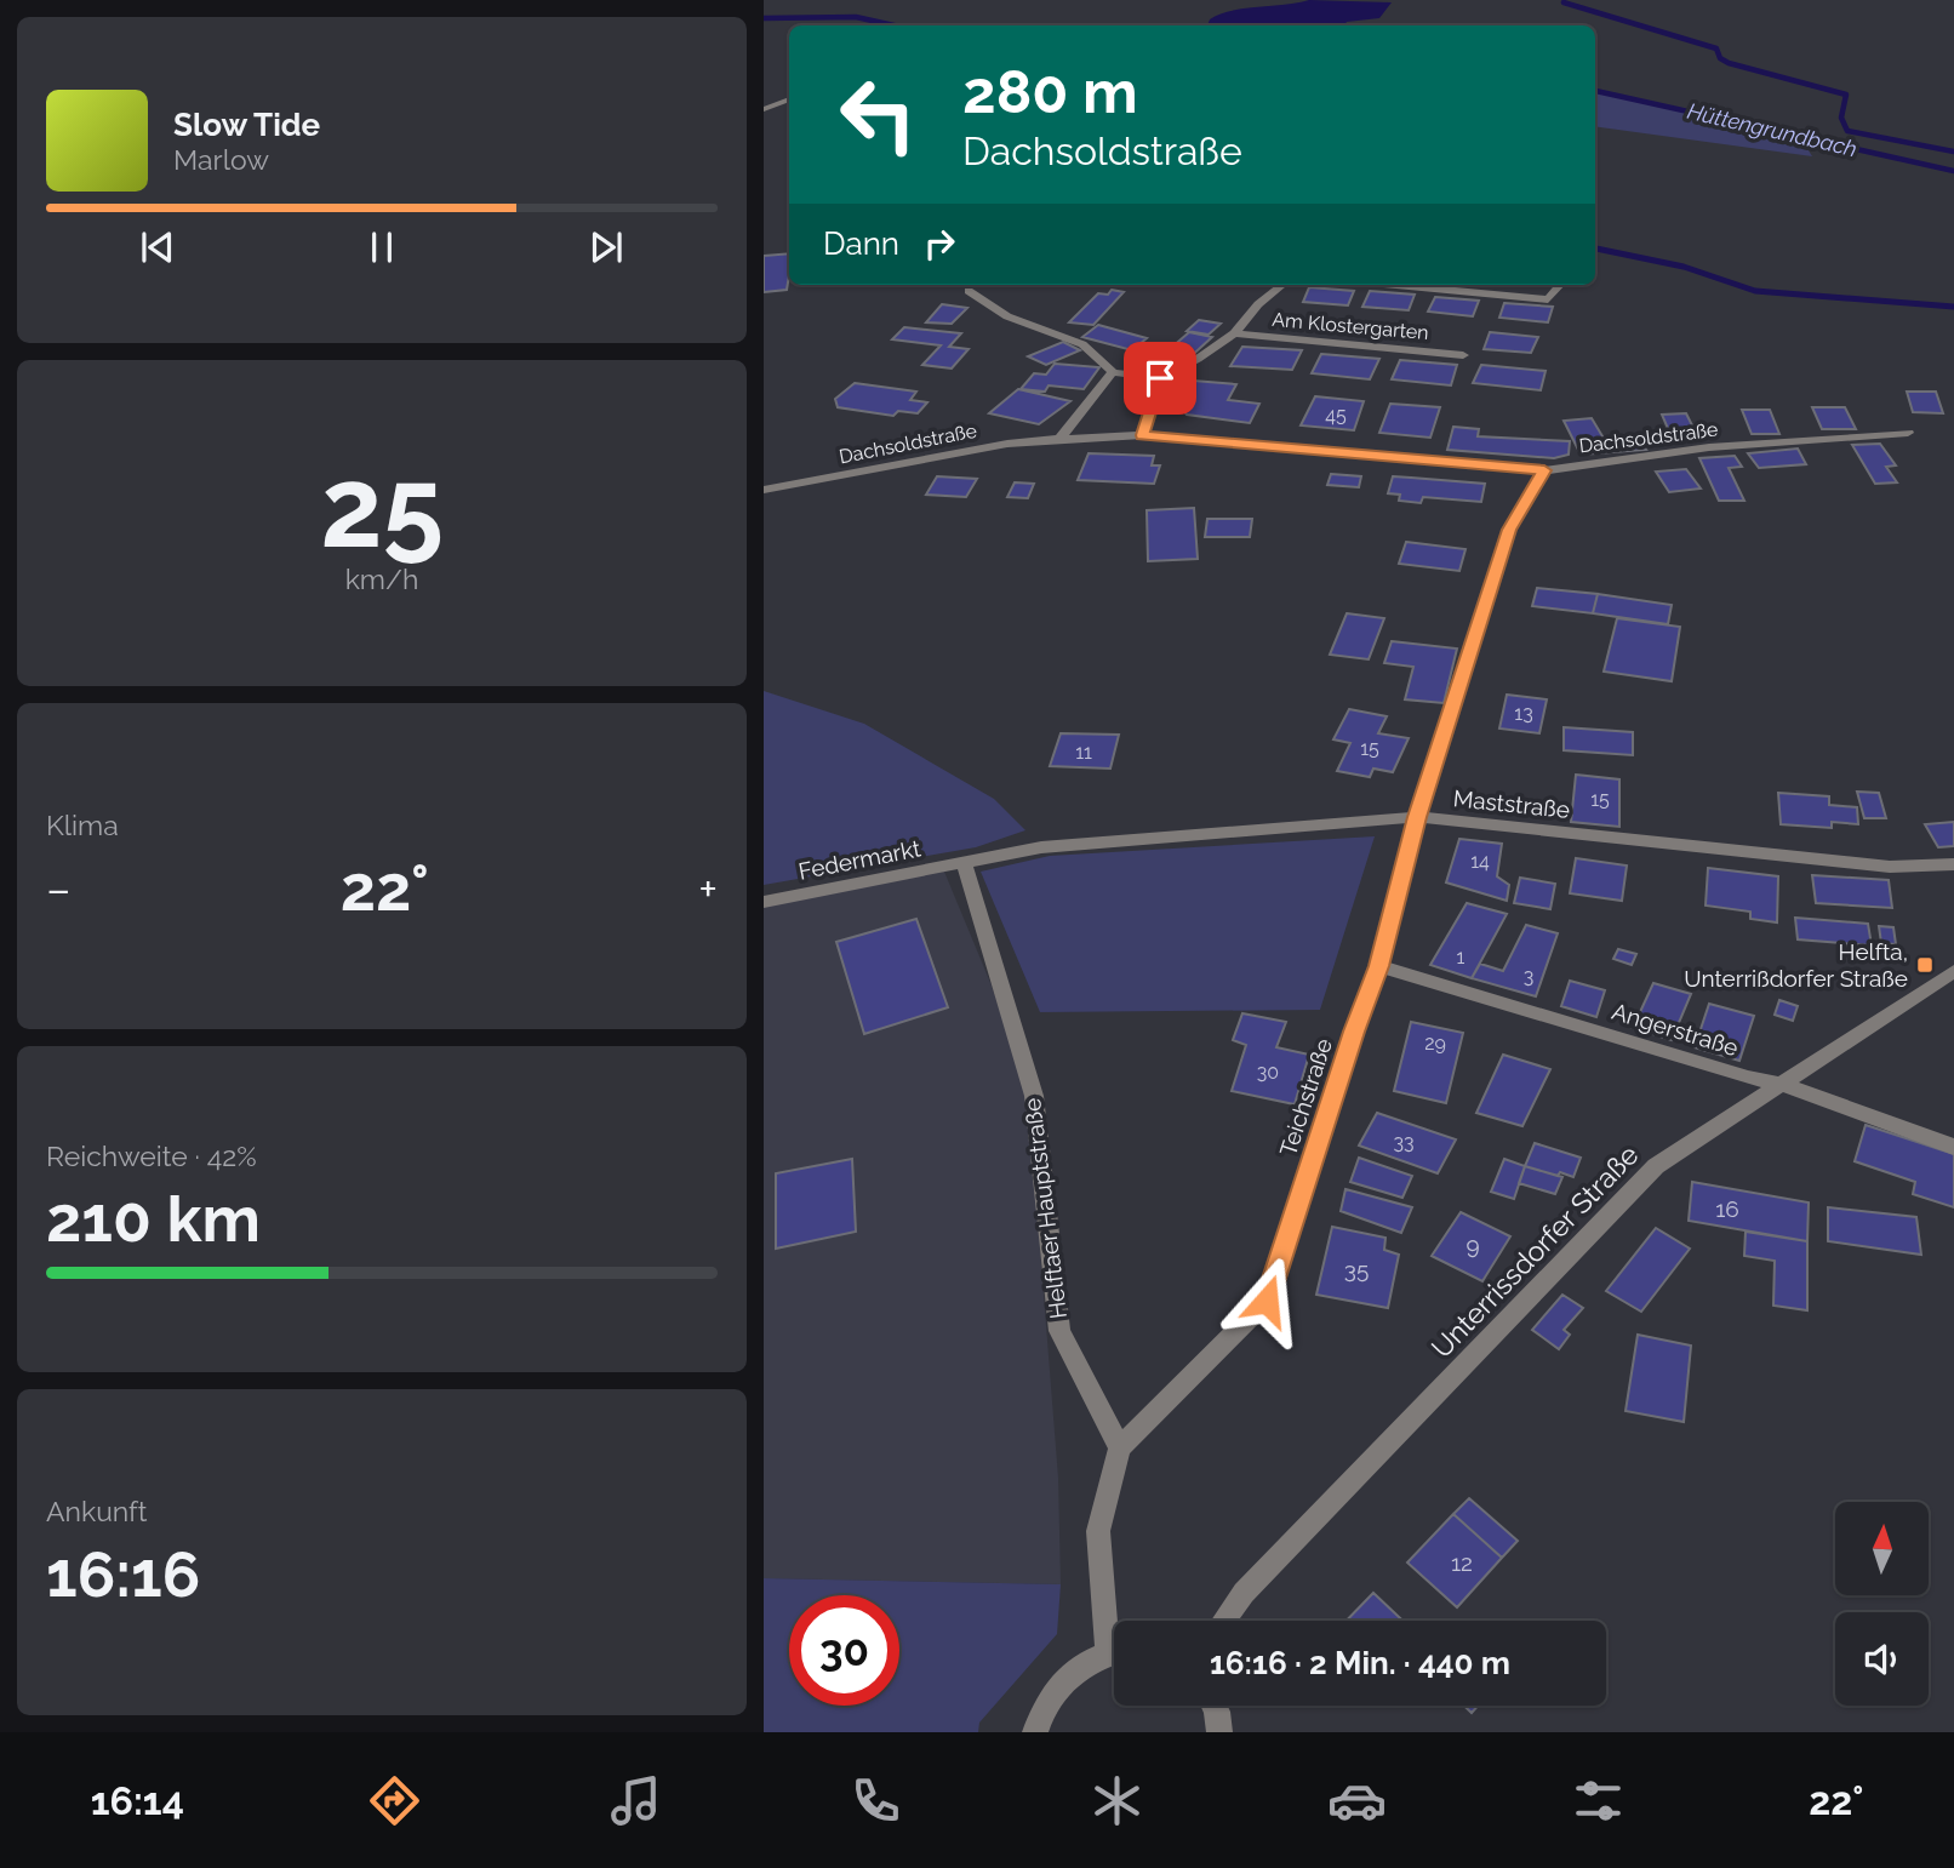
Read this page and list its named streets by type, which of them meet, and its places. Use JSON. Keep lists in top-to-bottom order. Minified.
{"streets":{"street":["Am Klostergarten","Dachsoldstraße","Maststraße","Federmarkt","Angerstraße","Teichstraße","Helftaer Hauptstraße","Unterrissdorfer Straße"]},"crossings":[["Dachsoldstraße","Teichstraße"],["Maststraße","Federmarkt"],["Maststraße","Teichstraße"],["Maststraße","Helftaer Hauptstraße"],["Federmarkt","Helftaer Hauptstraße"],["Angerstraße","Teichstraße"],["Angerstraße","Unterrissdorfer Straße"],["Teichstraße","Helftaer Hauptstraße"]],"water":["Hüttengrundbach"],"places":{"transit":["Helfta, Unterrißdorfer Straße"]},"house_numbers":["45","13","15","11","15","14","1","3","29","30","33","16","9","35","12"],"north":"top","page":{"turn":["280 m","Dachsoldstraße"],"song":["Slow Tide","Marlow"],"then":"Dann","tile":[["25","km/h"],"Klima",["Reichweite · 42%","210 km"],["Ankunft","16:16"]],"heat":["−","22°","+"],"limit":"30","trip":"16:16 · 2 Min. · 440 m","tabs":["16:14","22°"]}}
